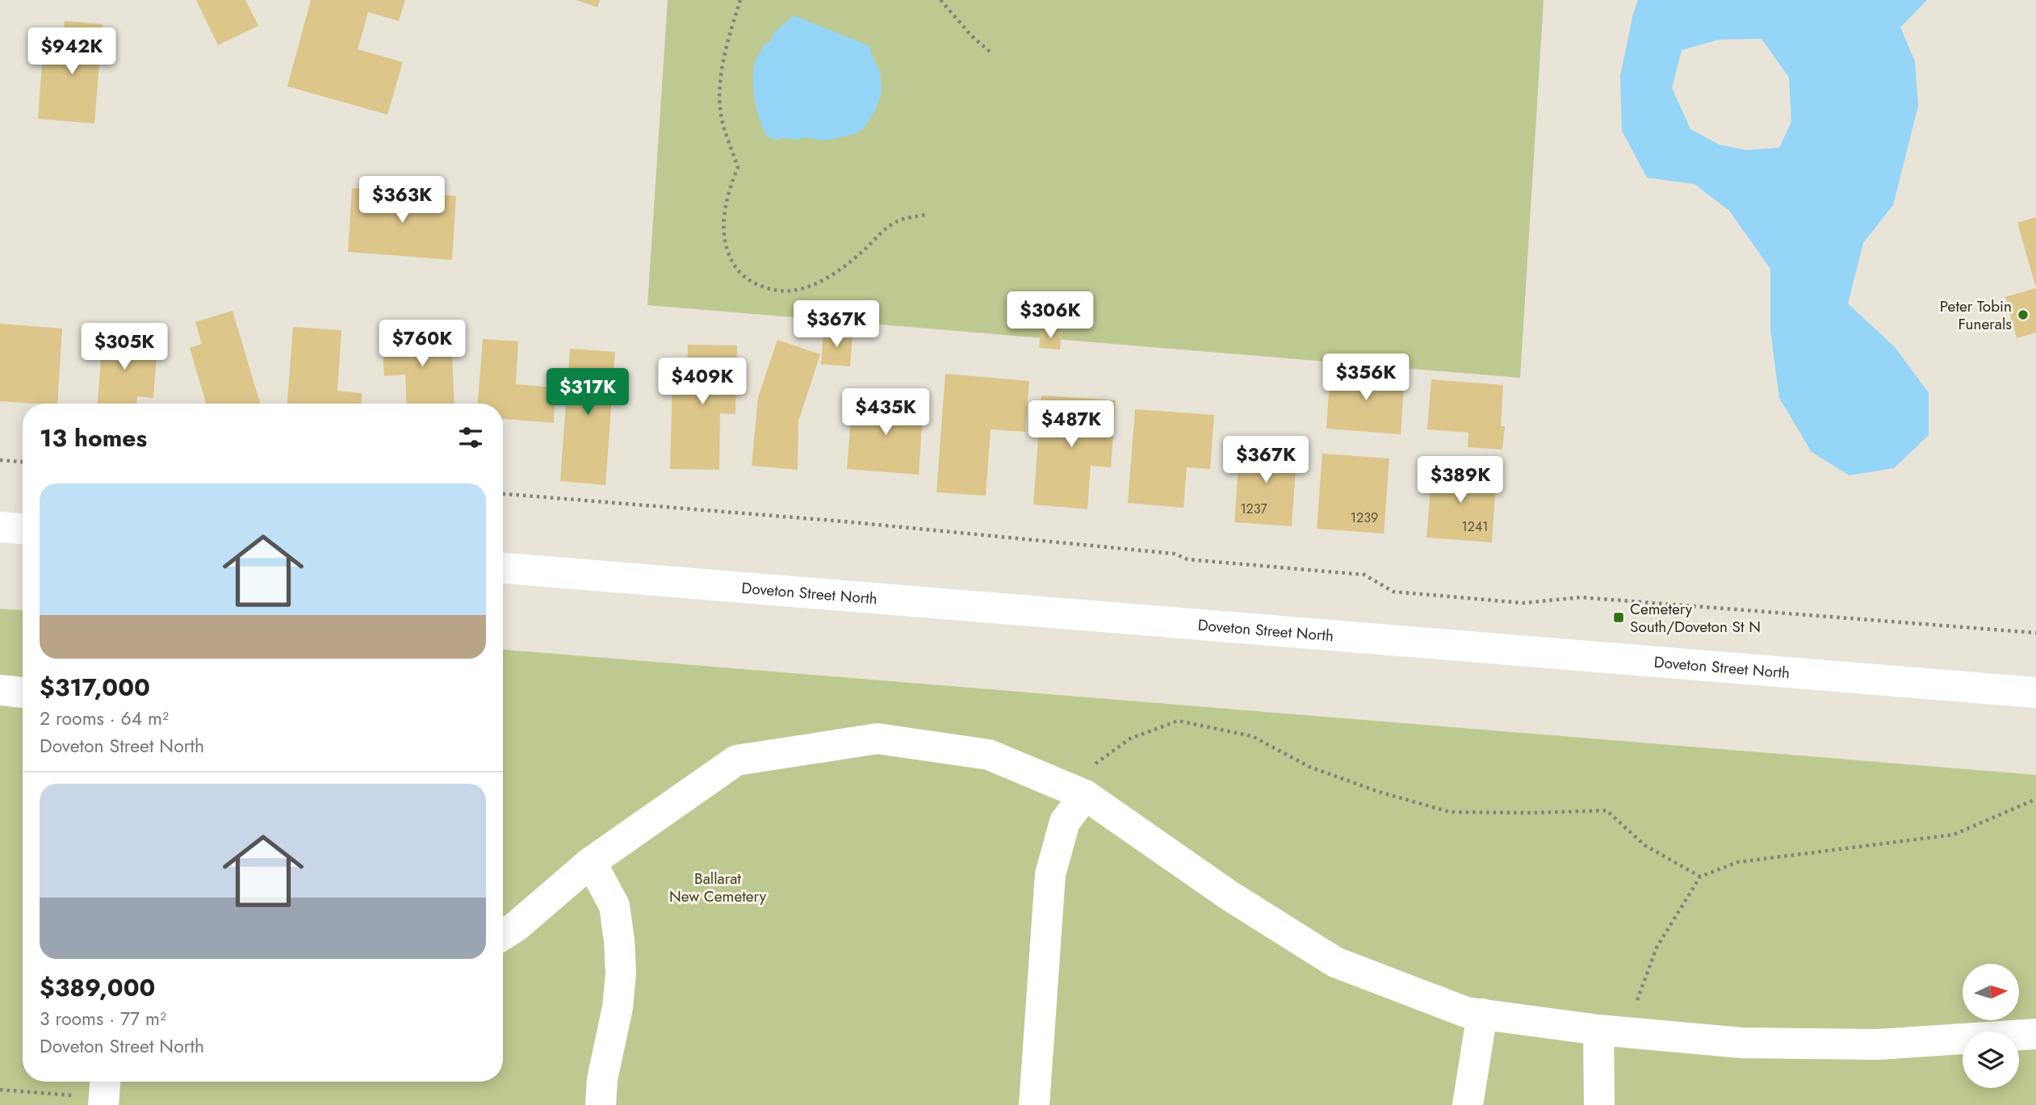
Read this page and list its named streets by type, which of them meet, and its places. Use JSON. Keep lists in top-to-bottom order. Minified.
{"streets":{"street":["Doveton Street North"]},"parks":["Ballarat New Cemetery"],"places":{"other":["Peter Tobin Funerals"],"transit":["Cemetery South/Doveton St N"]},"house_numbers":["1237","1239","1241"],"north":"right","page":{"price":["$942K","$363K","$306K","$367K","$760K","$305K","$356K","$409K","$317K","$435K","$487K","$367K","$389K"],"heading":"13 homes","list":[{"name":"$317,000","note":"2 rooms · 64 m² · Doveton Street North"},{"name":"$389,000","note":"3 rooms · 77 m² · Doveton Street North"}]}}
